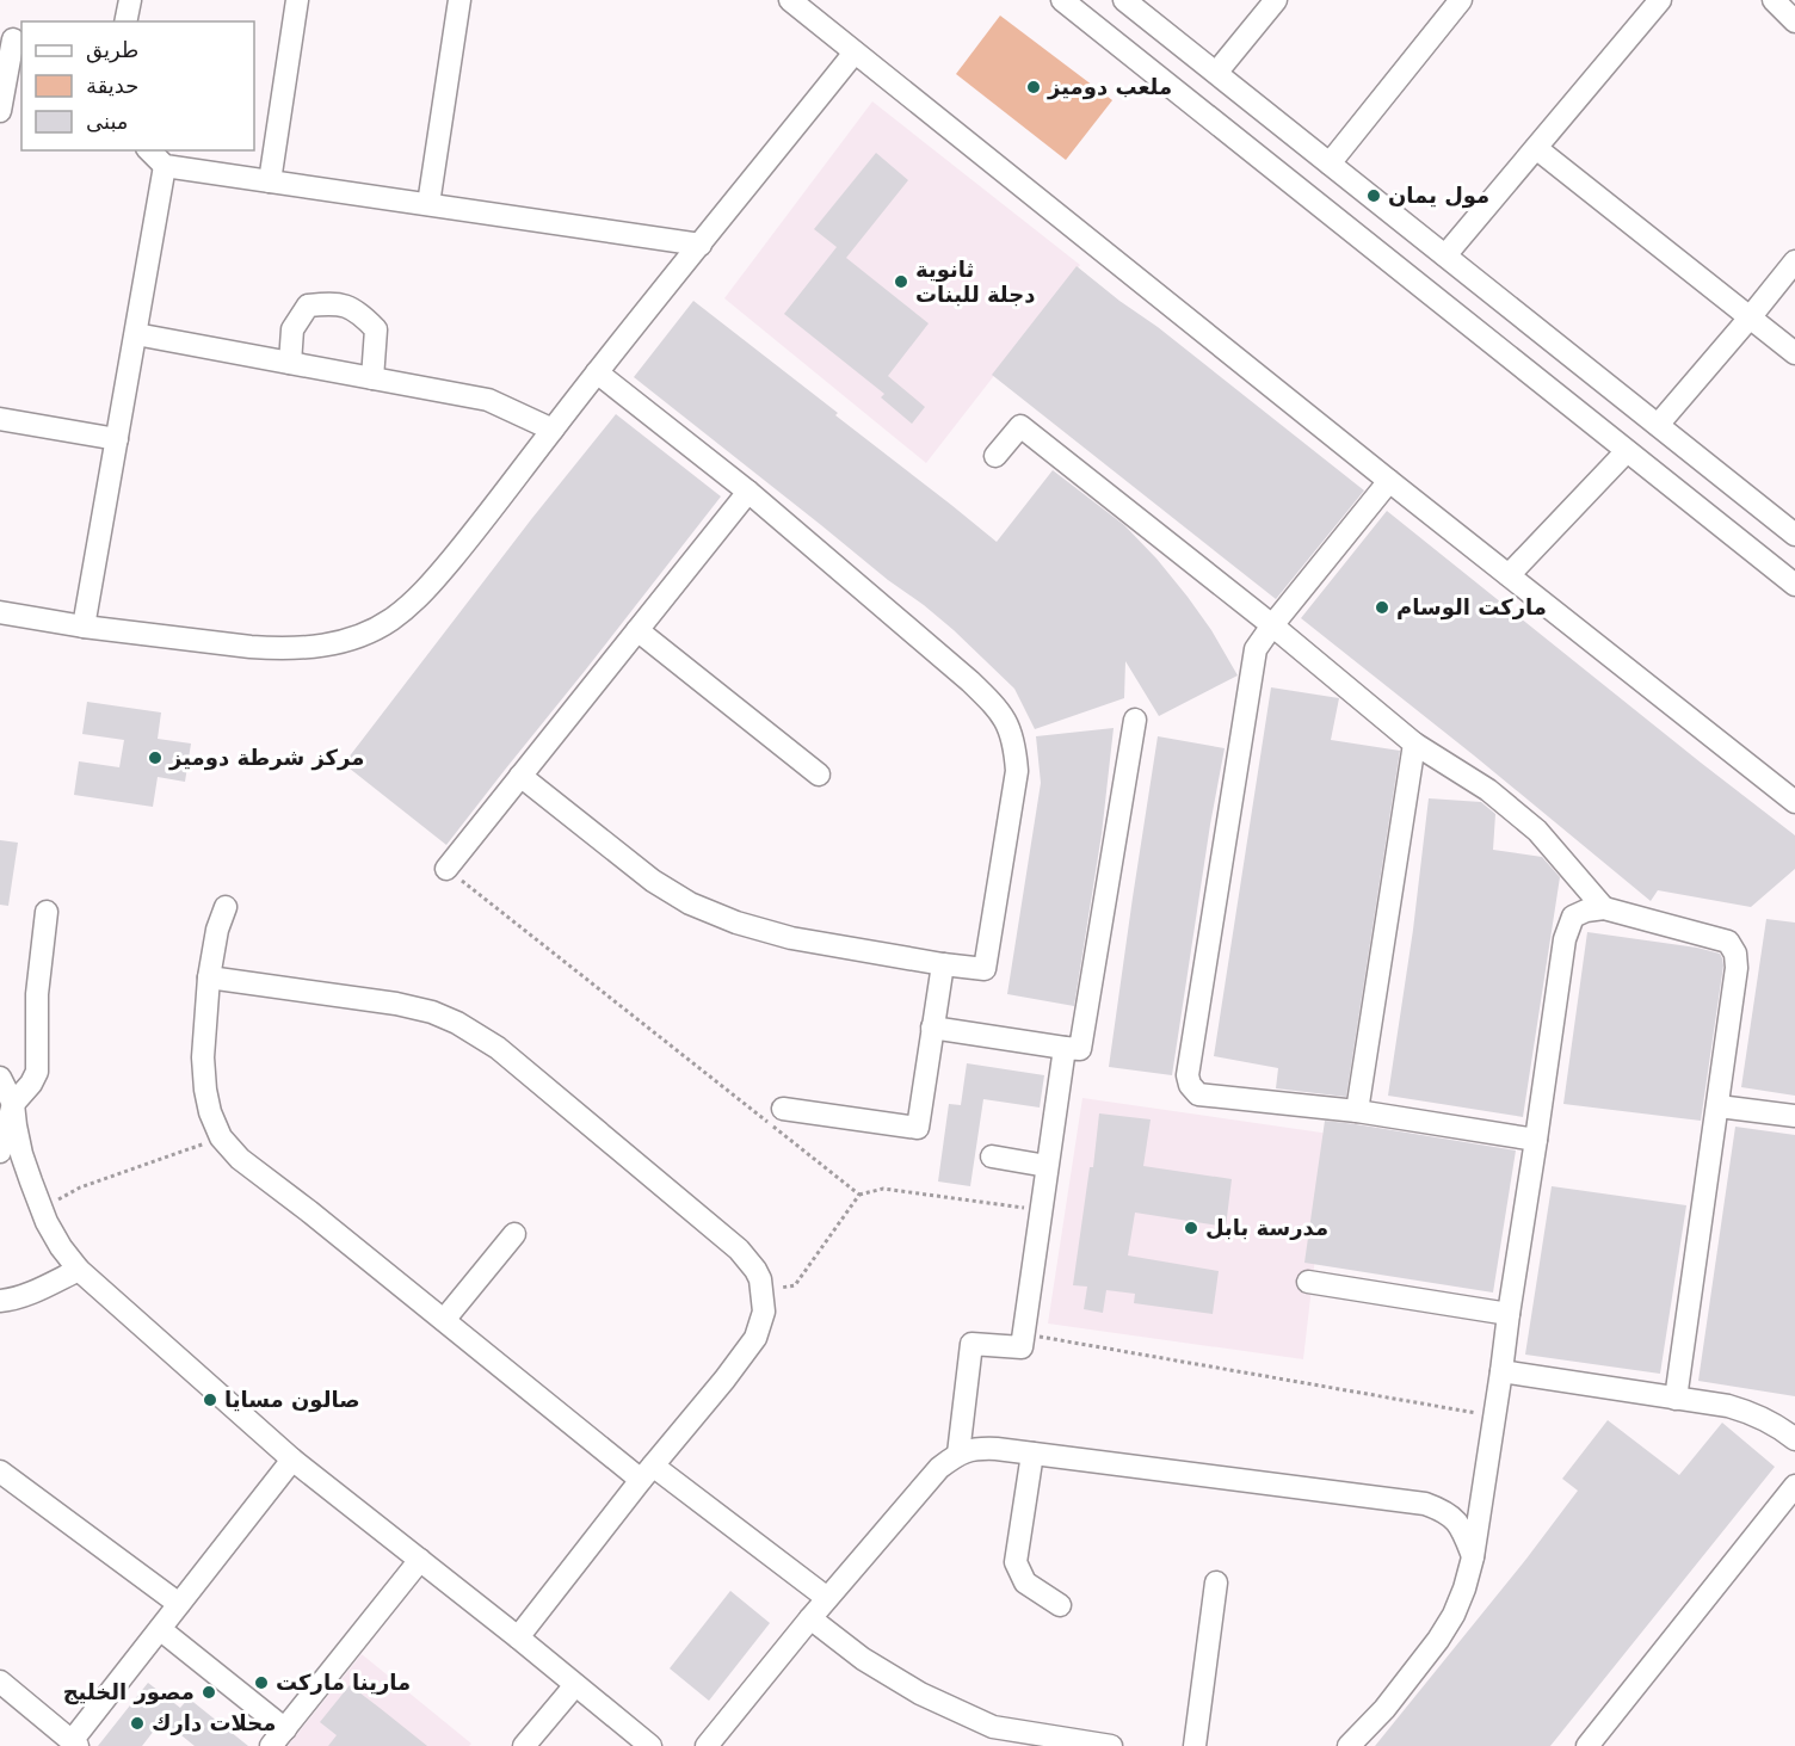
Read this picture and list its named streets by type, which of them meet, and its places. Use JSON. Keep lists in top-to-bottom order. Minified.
{"places":["ملعب دوميز","مول يمان","ثانوية دجلة للبنات","ماركت الوسام","مركز شرطة دوميز","مدرسة بابل","صالون مسايا","مارينا ماركت","مصور الخليج","محلات دارك"],"legend":["طريق","حديقة","مبنى"]}
